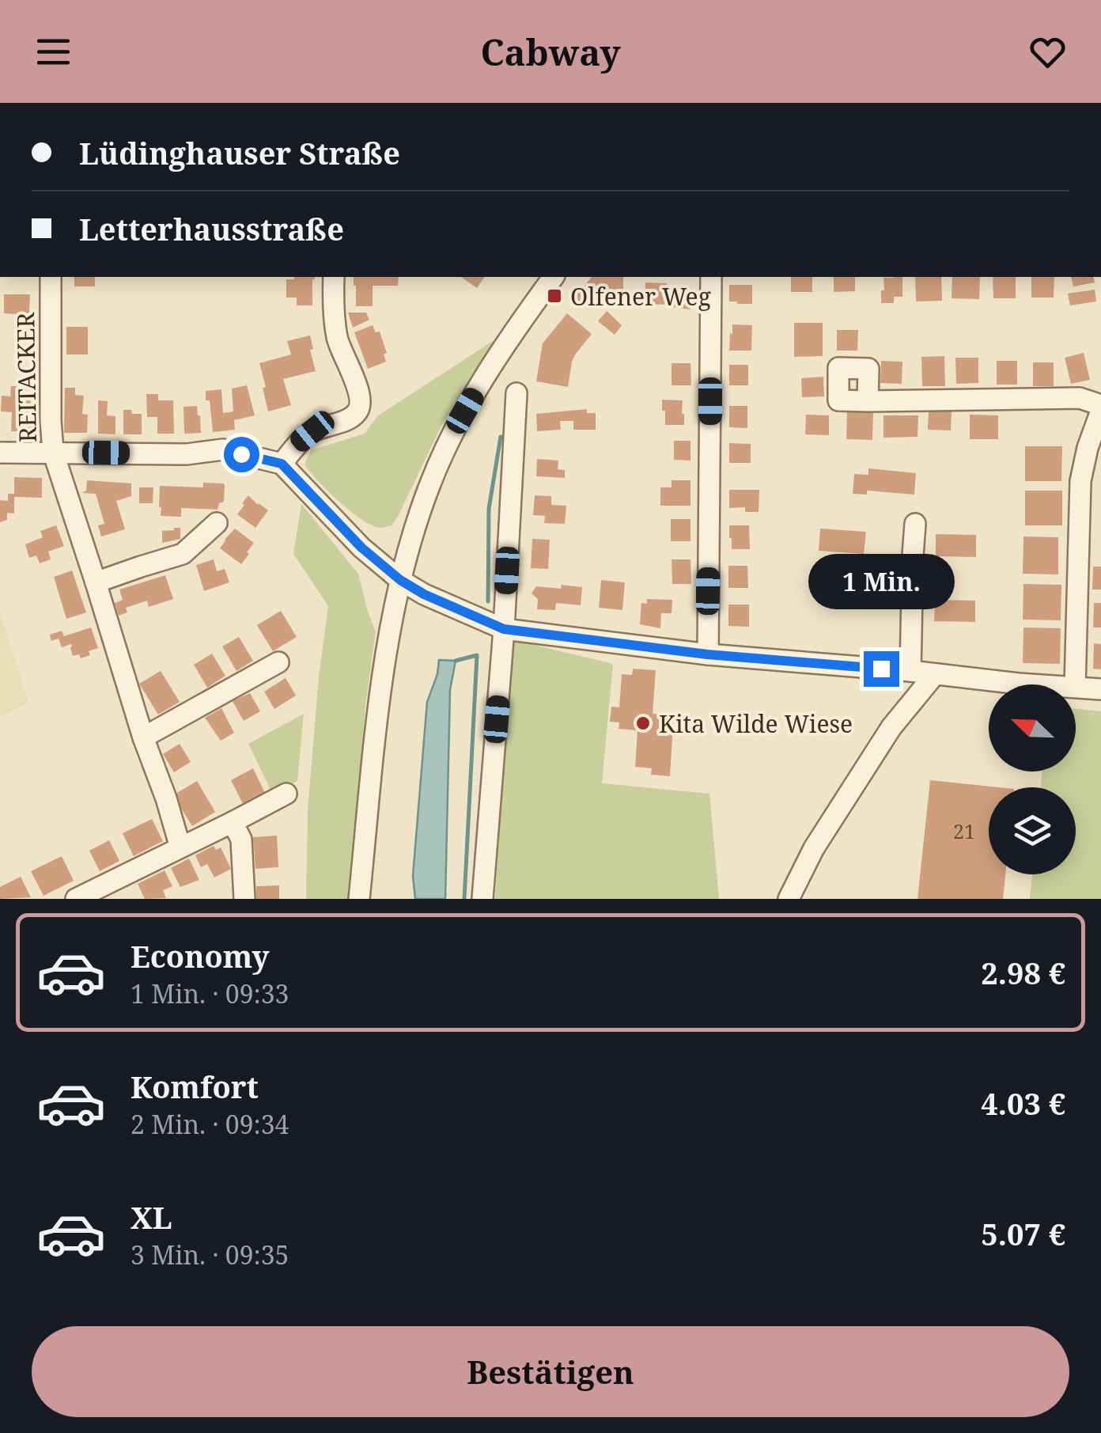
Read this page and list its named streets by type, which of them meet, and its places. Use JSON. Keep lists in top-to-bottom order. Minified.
{"streets":{"street":["REITACKER"]},"places":{"transit":["Olfener Weg"],"other":["Kita Wilde Wiese"]},"house_numbers":["21"],"north":"top left","page":{"header":"Cabway","banner":["Lüdinghauser Straße","Letterhausstraße"],"bubble":"1 Min.","list":[{"name":"Economy","note":"1 Min. · 09:33","value":"2.98 €"},{"name":"Komfort","note":"2 Min. · 09:34","value":"4.03 €"},{"name":"XL","note":"3 Min. · 09:35","value":"5.07 €"}],"buttons":"Bestätigen"}}
